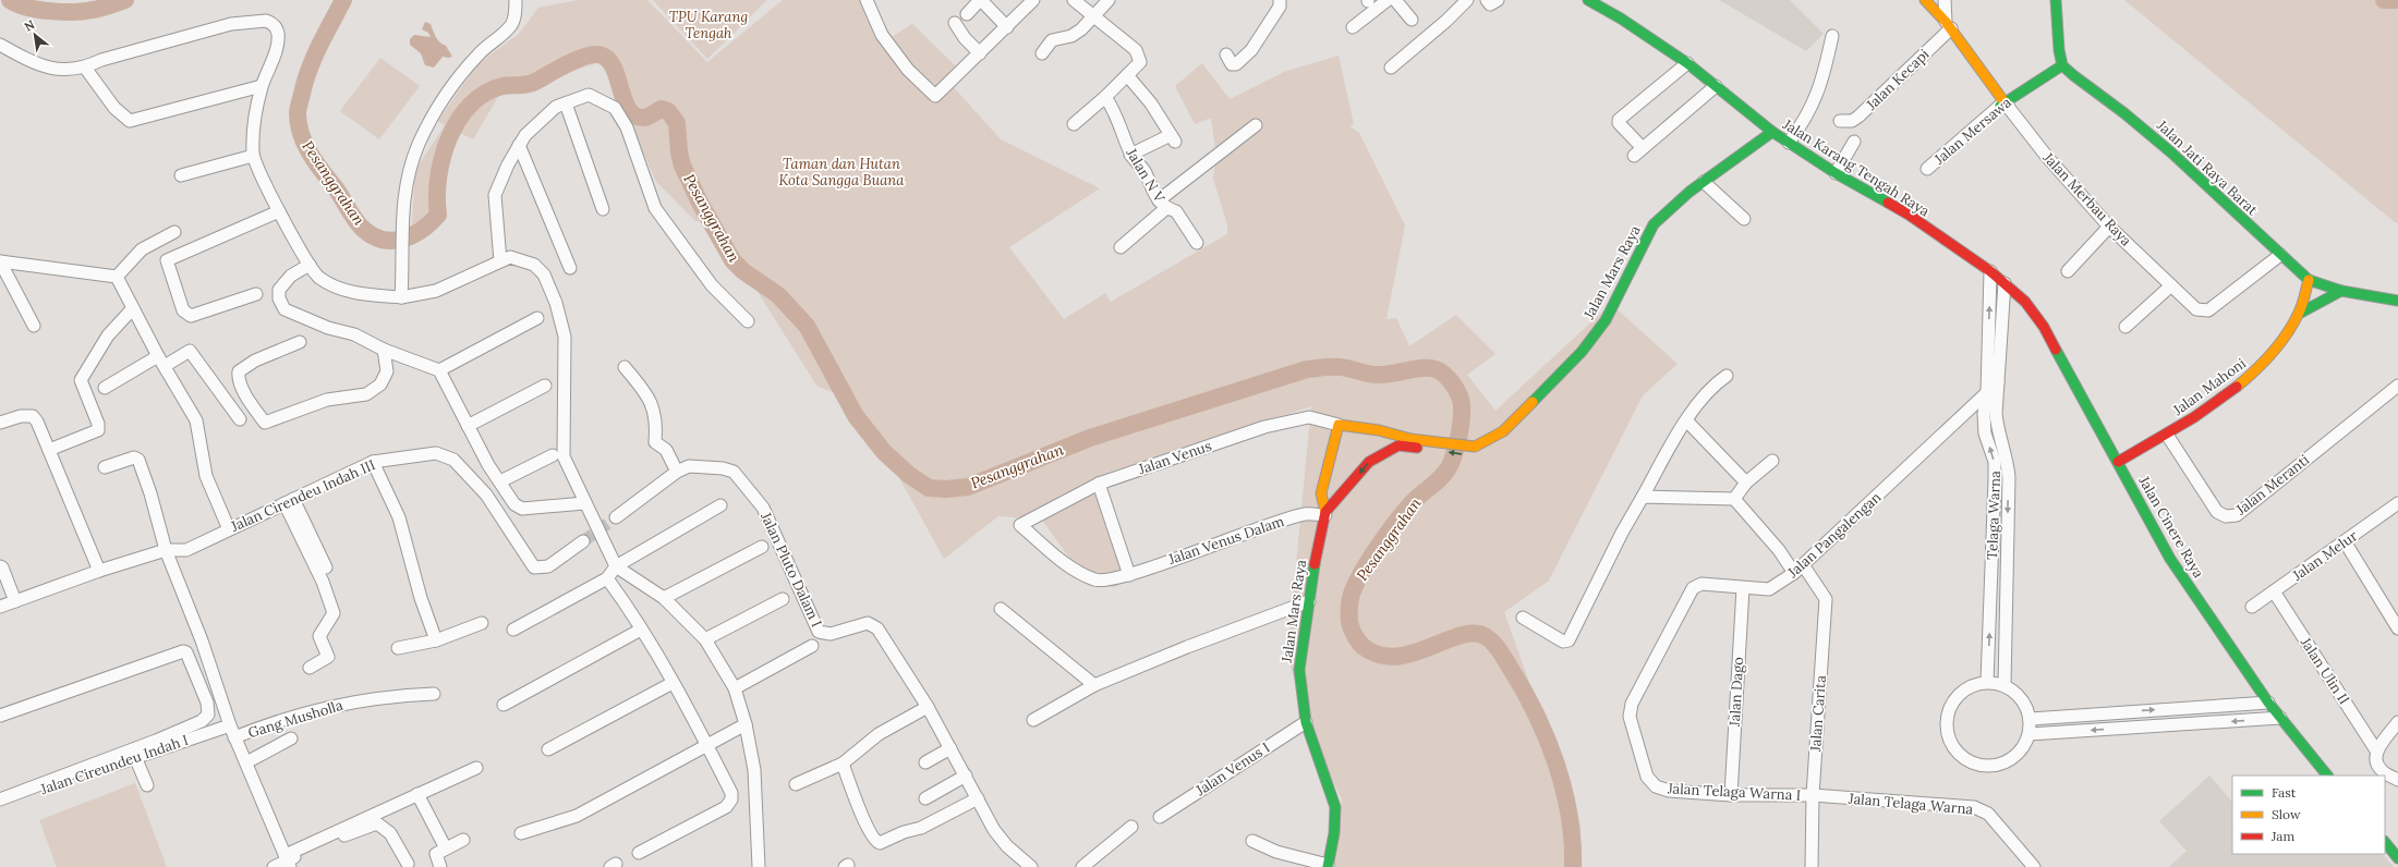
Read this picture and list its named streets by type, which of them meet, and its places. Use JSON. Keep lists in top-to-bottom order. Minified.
{"streets":{"street":["Jalan Kecapi","Jalan Mersawa","Jalan Karang Tengah Raya","Jalan Jati Raya Barat","Jalan N V","Jalan Merbau Raya","Jalan Mars Raya","Jalan Mahoni","Jalan Venus","Jalan Meranti","Jalan Cirendeu Indah III","Telaga Warna","Jalan Cinere Raya","Jalan Pangalengan","Jalan Venus Dalam","Jalan Melur","Jalan Pluto Dalam I","Jalan Ulin II","Jalan Dago","Jalan Carita","Gang Musholla","Jalan Cireundeu Indah I","Jalan Venus I","Jalan Telaga Warna I","Jalan Telaga Warna"]},"crossings":[["Jalan Kecapi","Jalan Merbau Raya"],["Jalan Mersawa","Jalan Jati Raya Barat"],["Jalan Mersawa","Jalan Merbau Raya"],["Jalan Karang Tengah Raya","Jalan Mars Raya"],["Jalan Karang Tengah Raya","Telaga Warna"],["Jalan Karang Tengah Raya","Jalan Cinere Raya"],["Jalan Jati Raya Barat","Jalan Merbau Raya"],["Jalan Jati Raya Barat","Jalan Mahoni"],["Jalan Mars Raya","Jalan Venus"],["Jalan Mars Raya","Jalan Venus Dalam"],["Jalan Mars Raya","Jalan Venus I"],["Jalan Mahoni","Jalan Meranti"],["Jalan Mahoni","Jalan Cinere Raya"],["Jalan Venus","Jalan Venus Dalam"],["Telaga Warna","Jalan Cinere Raya"],["Telaga Warna","Jalan Pangalengan"],["Jalan Pangalengan","Jalan Dago"],["Jalan Pangalengan","Jalan Carita"],["Jalan Pangalengan","Jalan Telaga Warna I"],["Jalan Melur","Jalan Ulin II"],["Jalan Dago","Jalan Telaga Warna I"],["Jalan Carita","Jalan Telaga Warna I"],["Jalan Carita","Jalan Telaga Warna"],["Jalan Telaga Warna I","Jalan Telaga Warna"]],"water":["Pesanggrahan"],"parks":["TPU Karang Tengah","Taman dan Hutan Kota Sangga Buana"],"legend":["Fast","Slow","Jam"],"north":"top left"}
